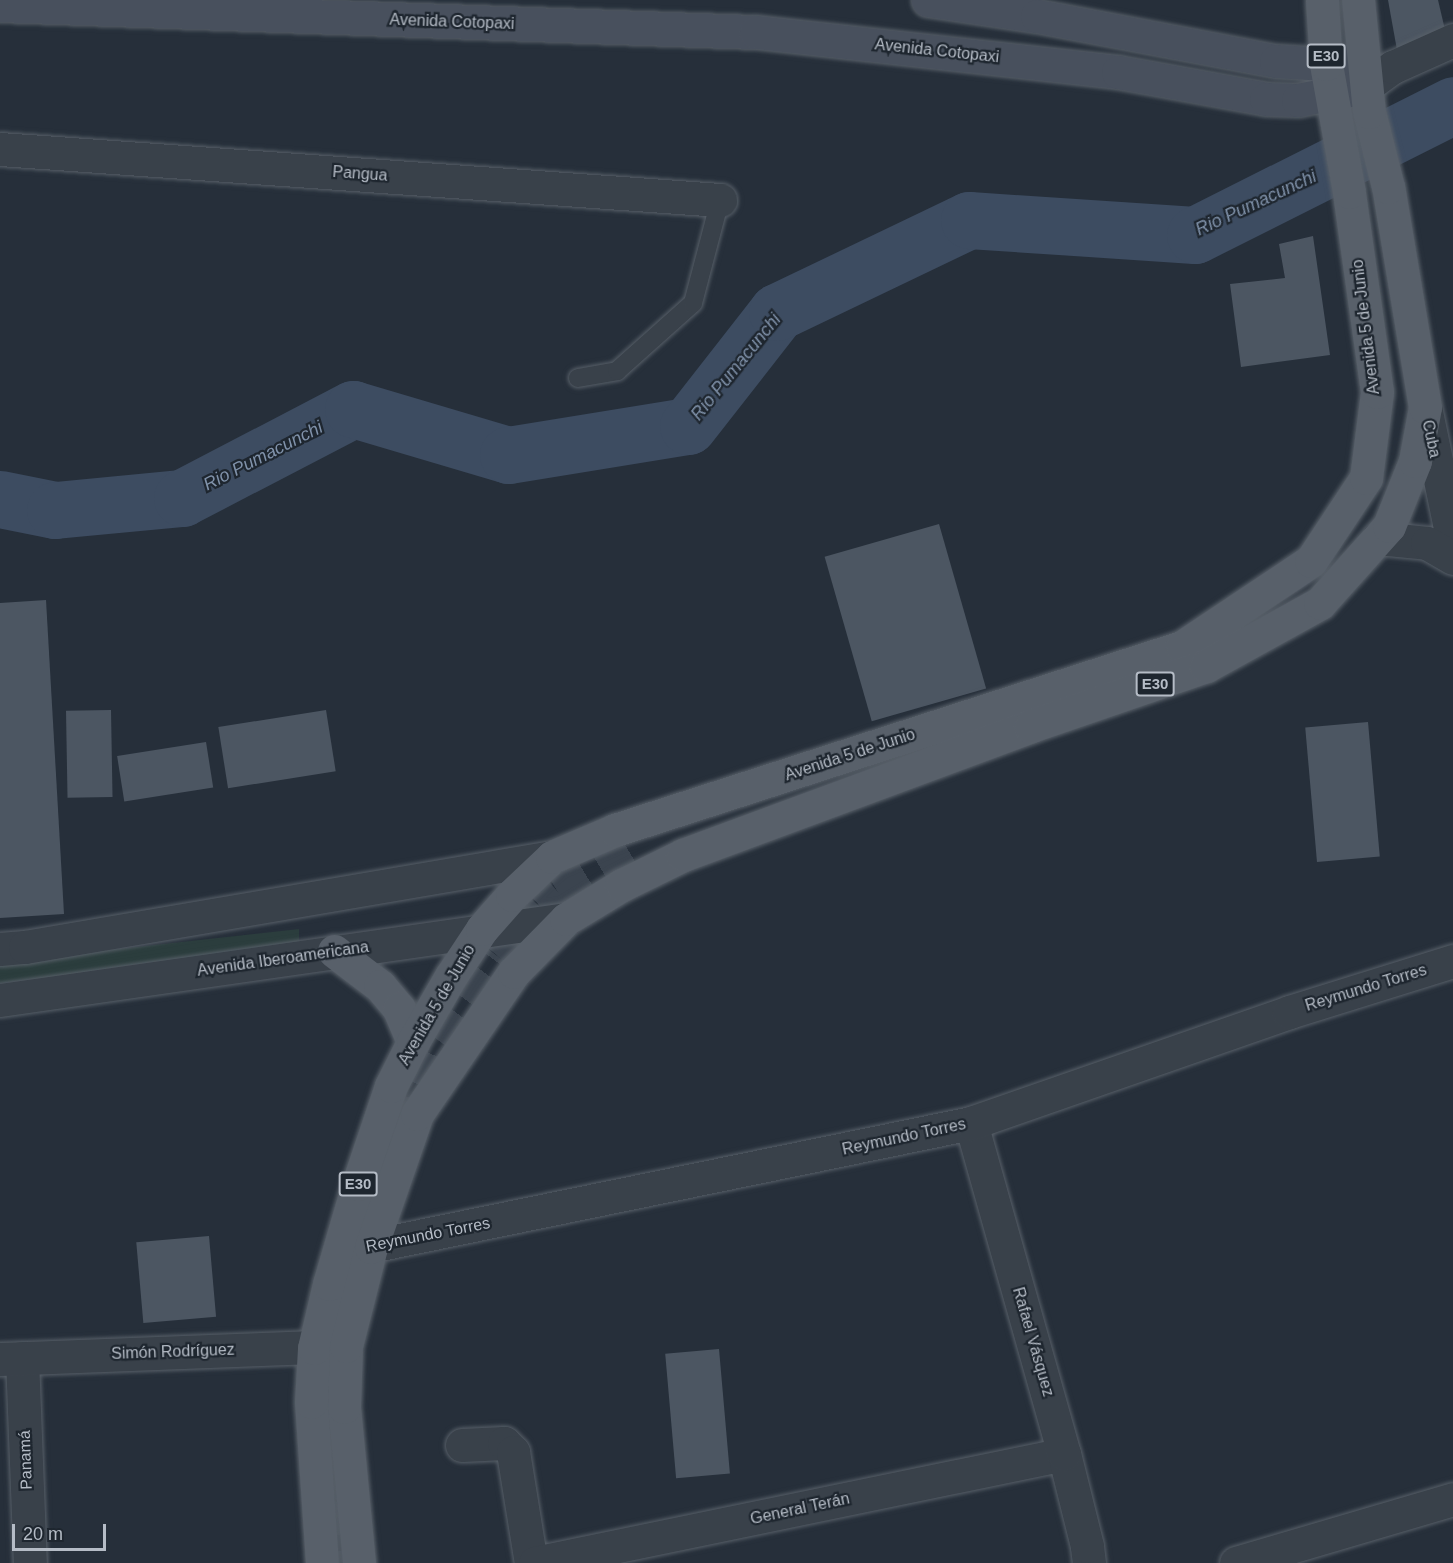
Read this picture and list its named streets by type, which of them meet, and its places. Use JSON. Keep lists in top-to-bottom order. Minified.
{"streets":{"main road":["Avenida Cotopaxi","E30","Avenida 5 de Junio"],"street":["Pangua","Cuba","Avenida Iberoamericana","Reymundo Torres","Rafael Vásquez","Simón Rodríguez","Panamá","General Terán"]},"crossings":[["Avenida Cotopaxi","Avenida 5 de Junio"],["Avenida 5 de Junio","Cuba"],["Avenida 5 de Junio","Avenida Iberoamericana"],["Avenida 5 de Junio","Reymundo Torres"],["Avenida 5 de Junio","Simón Rodríguez"],["Reymundo Torres","Rafael Vásquez"],["Rafael Vásquez","General Terán"],["Simón Rodríguez","Panamá"]],"water":["Rio Pumacunchi"],"scale_bar":"20 m"}
